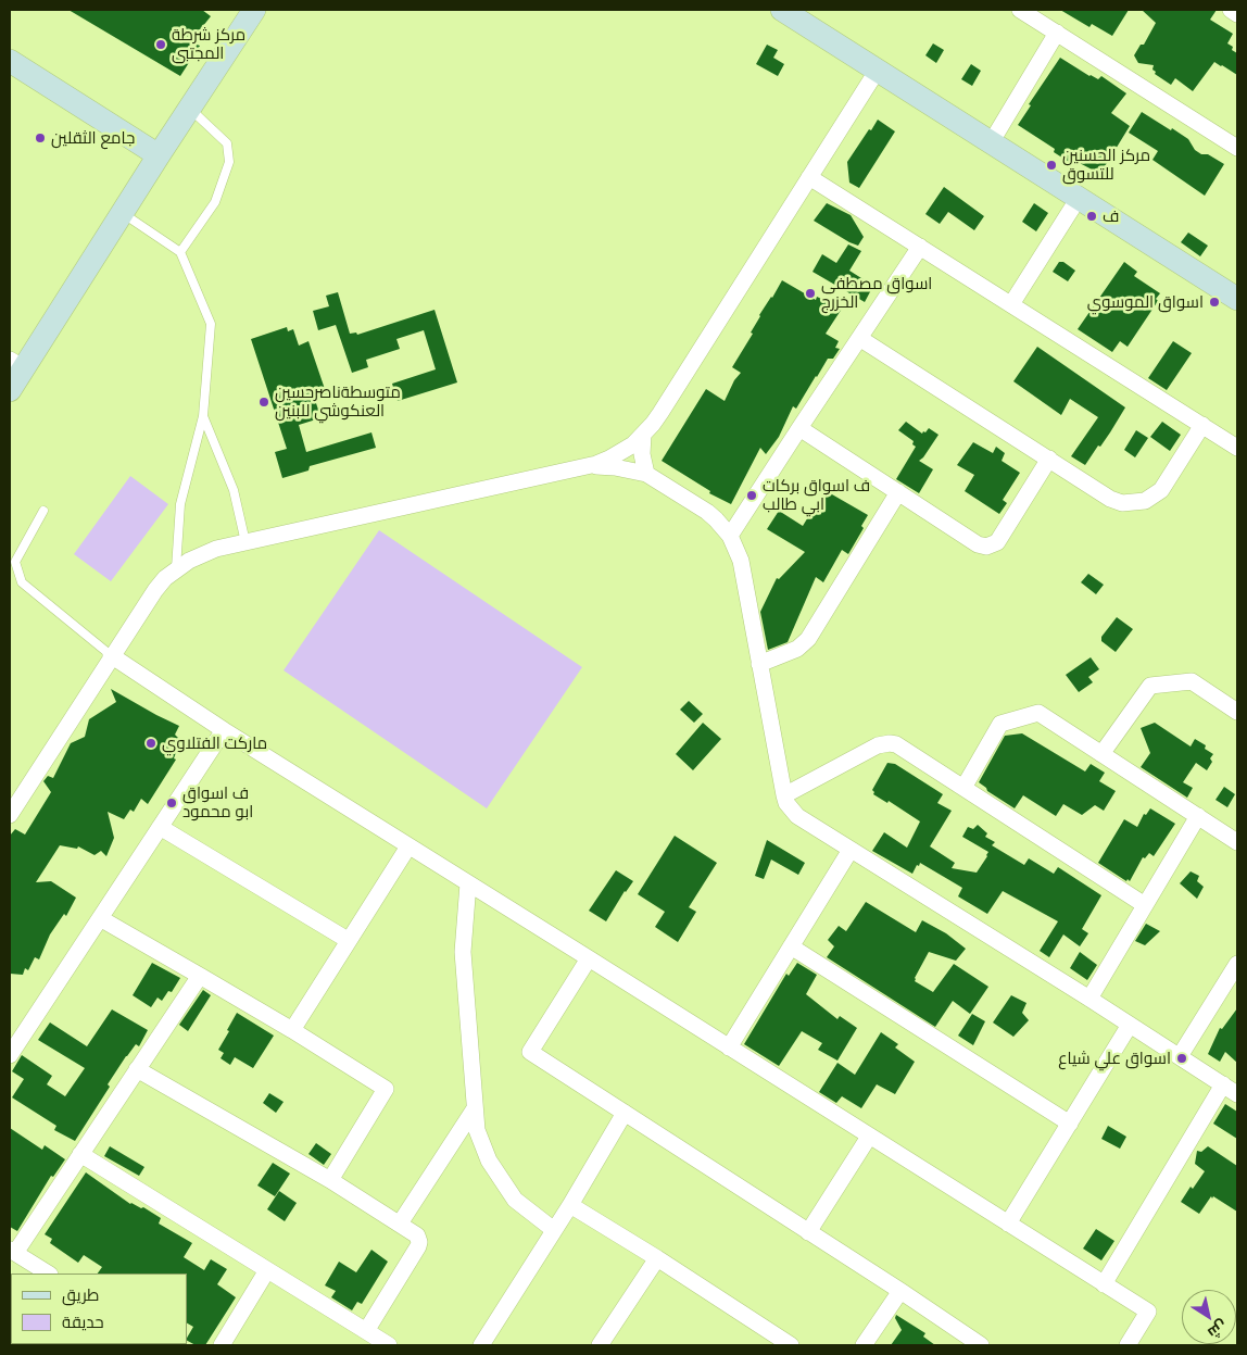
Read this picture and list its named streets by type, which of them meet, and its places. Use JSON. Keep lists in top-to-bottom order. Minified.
{"places":["مركز شرطة المجتبى","جامع الثقلين","مركز الحسنين للتسوق","ف","اسواق مصطفى الخزرج","اسواق الموسوي","متوسطةناصرحسين العنكوشي للبنين","ف اسواق بركات ابي طالب","ماركت الفتلاوي","ف اسواق ابو محمود","اسواق علي شياع"],"legend":["طريق","حديقة"],"north":"bottom right"}
